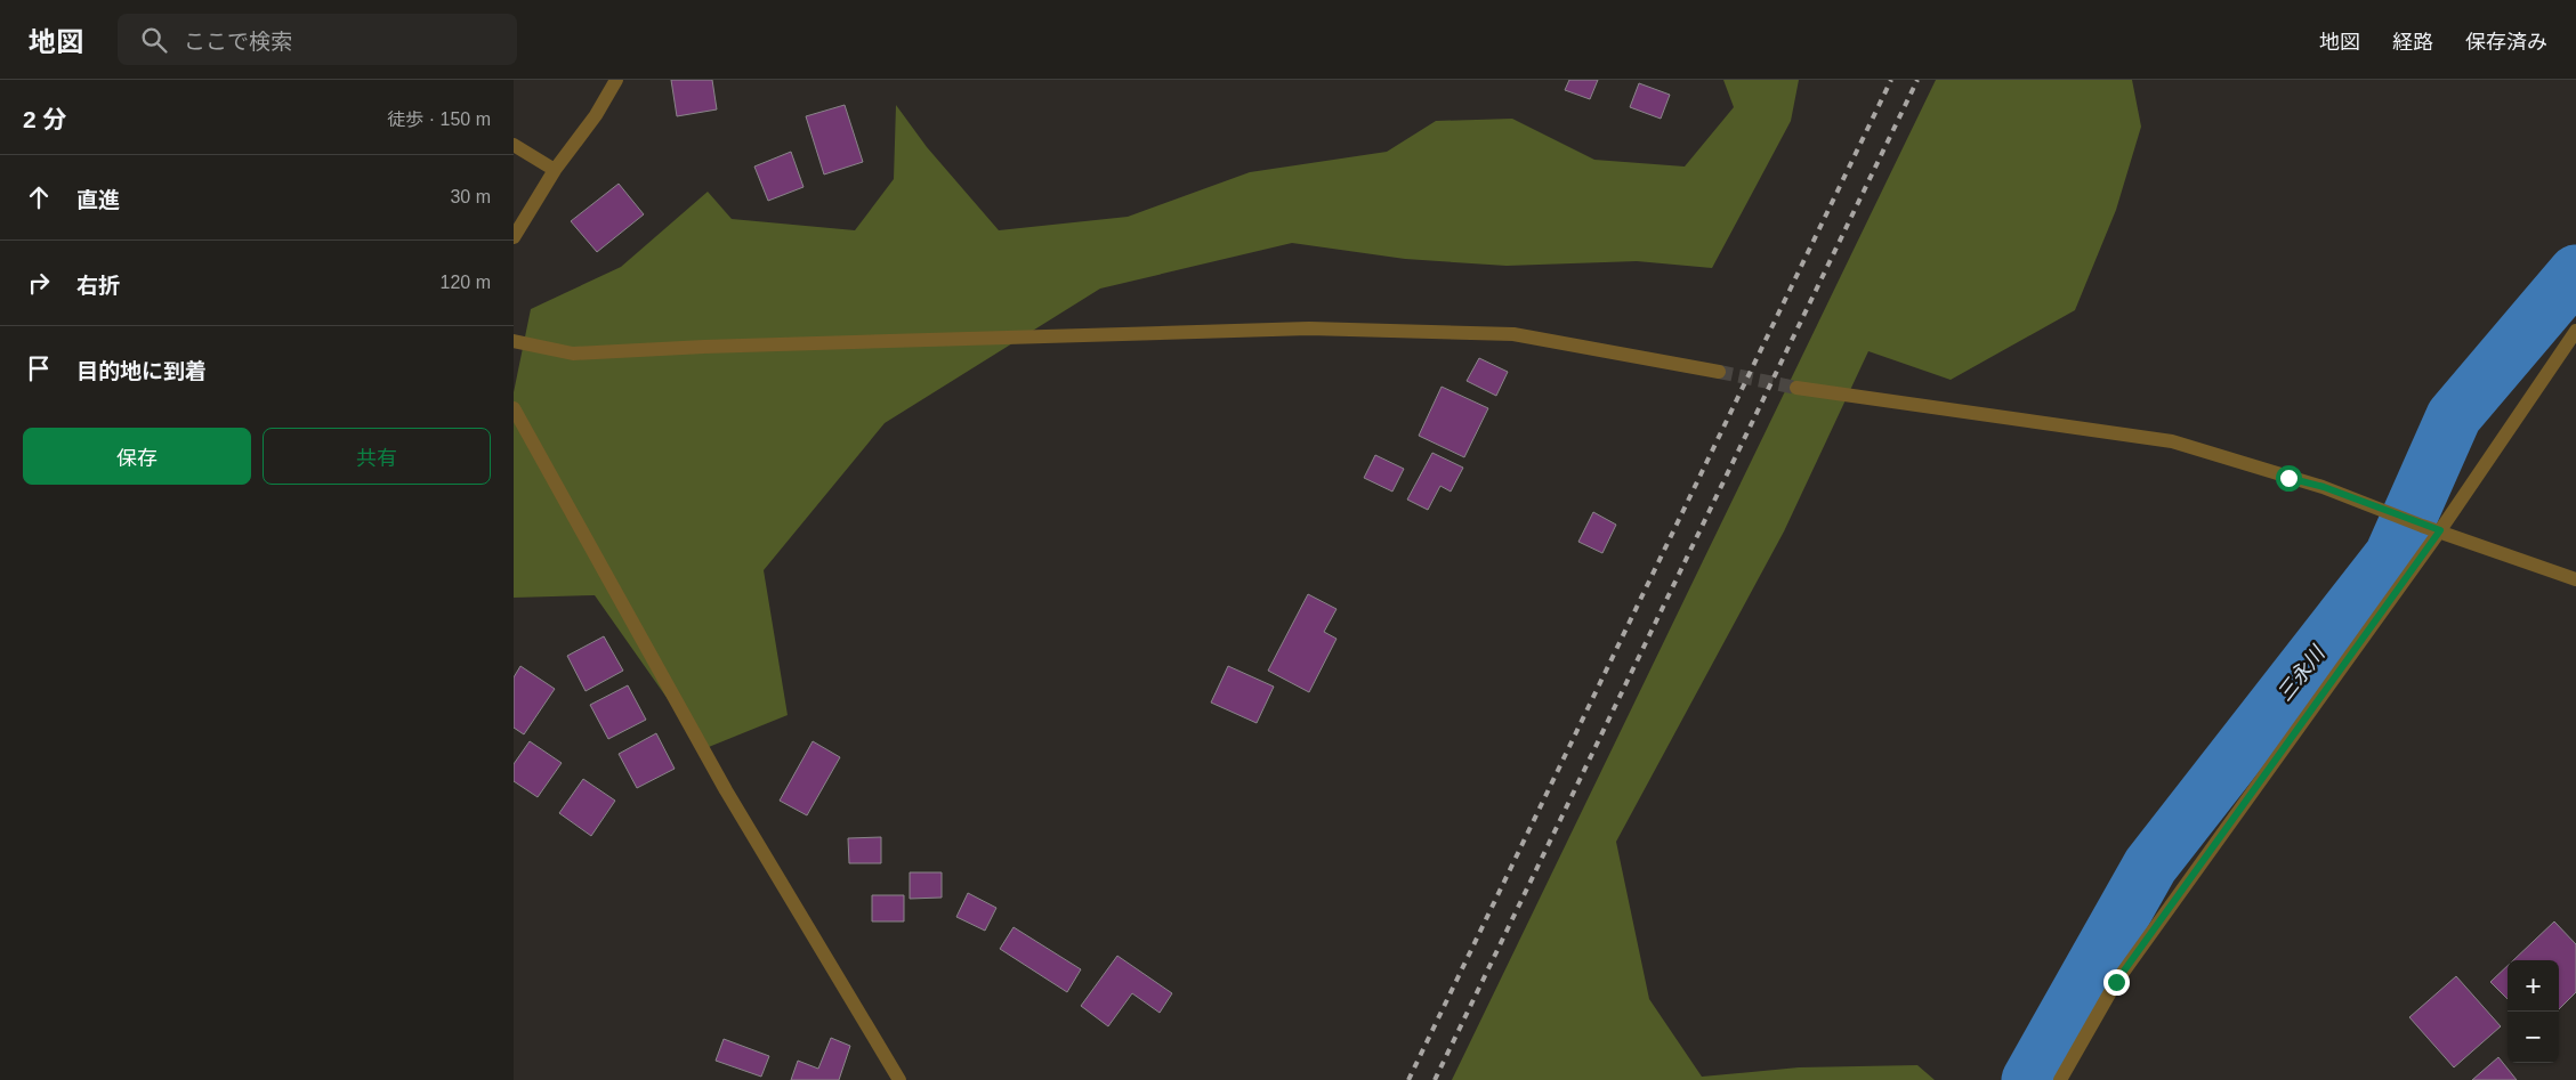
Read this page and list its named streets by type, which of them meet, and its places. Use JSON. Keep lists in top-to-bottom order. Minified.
{"water":["三永川"],"page":{"header":"地図","search":"ここで検索","nav":["地図","経路","保存済み"],"heading":["2 分","徒歩 · 150 m"],"list":[["直進","30 m"],["右折","120 m"],"目的地に到着"],"buttons":["保存","共有"],"map_buttons":["+","−"]}}
